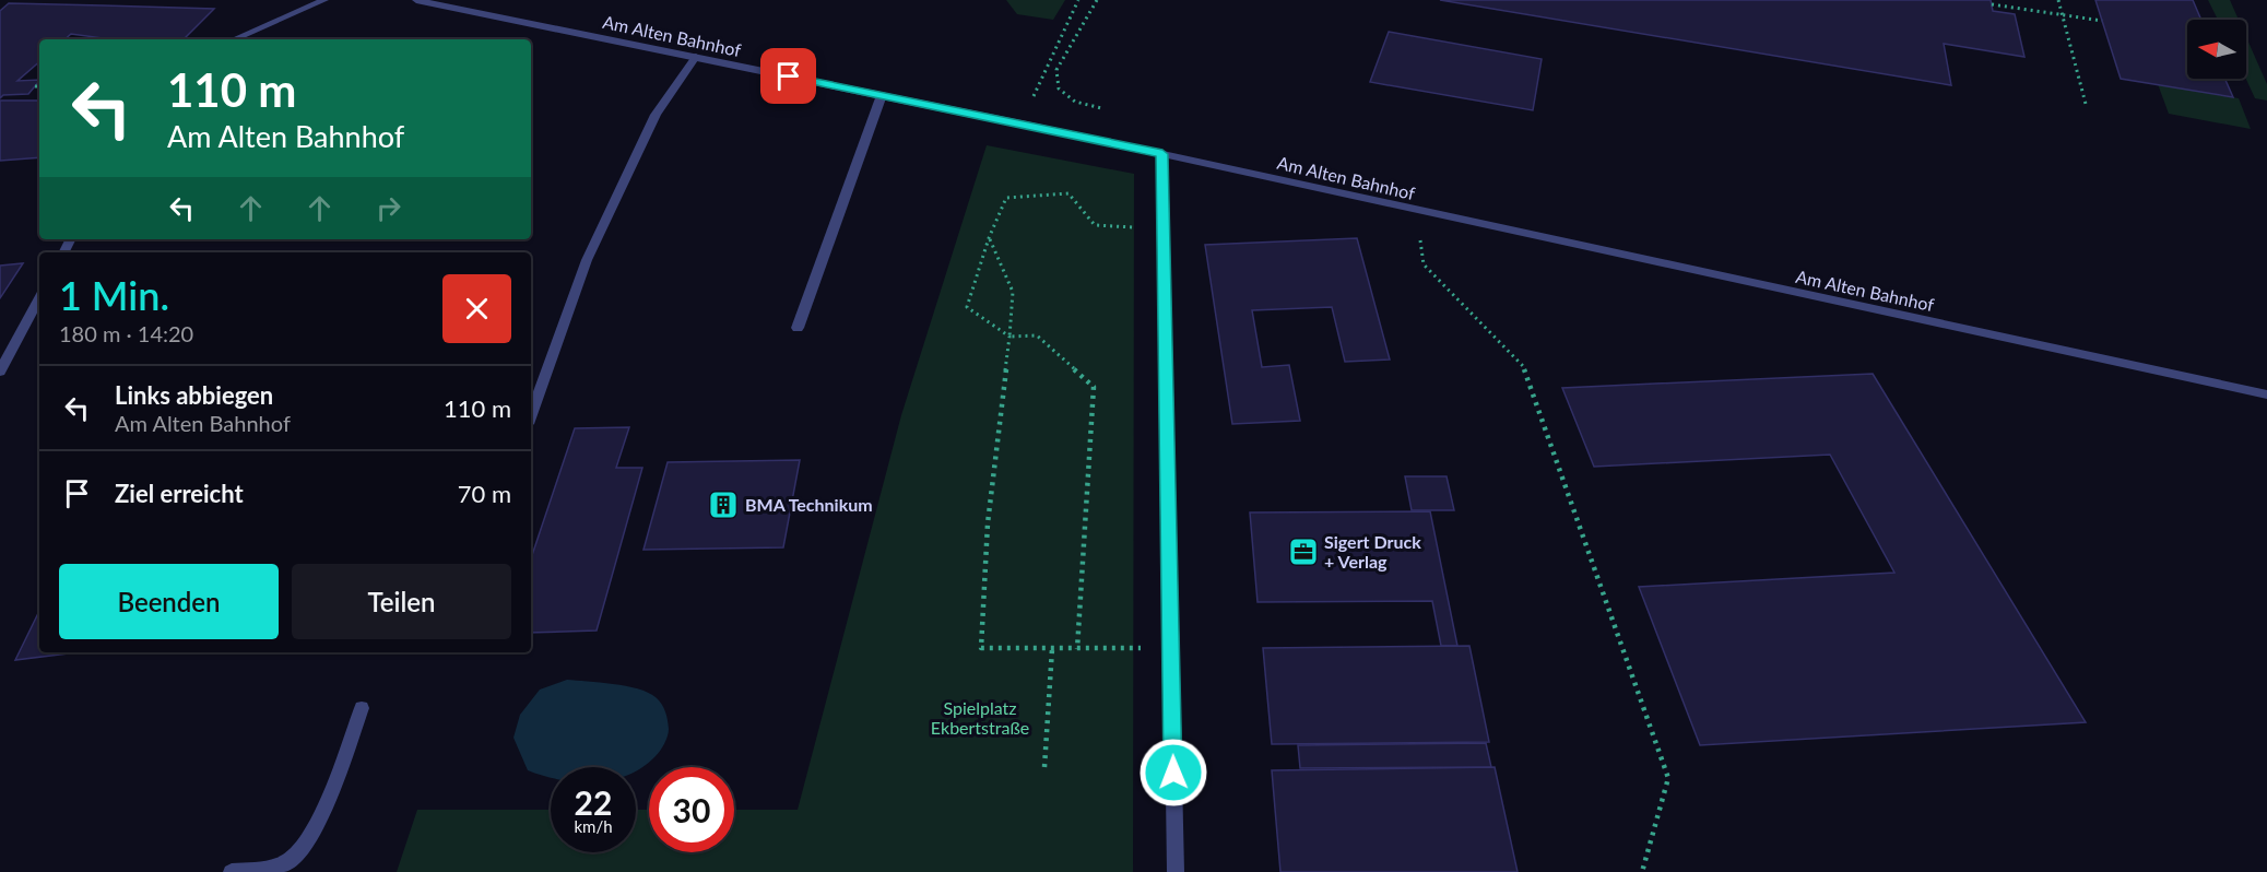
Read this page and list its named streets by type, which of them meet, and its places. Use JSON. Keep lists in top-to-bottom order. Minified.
{"streets":{"street":["Am Alten Bahnhof"]},"parks":["Spielplatz Ekbertstraße"],"places":{"building":["BMA Technikum"],"office":["Sigert Druck + Verlag"]},"north":"left","page":{"turn":["110 m","Am Alten Bahnhof"],"heading":["1 Min.","180 m · 14:20"],"list":[{"name":"Links abbiegen","note":"Am Alten Bahnhof","value":"110 m"},{"name":"Ziel erreicht","value":"70 m"}],"buttons":["Beenden","Teilen"],"speed":"22 km/h","limit":"30"}}
